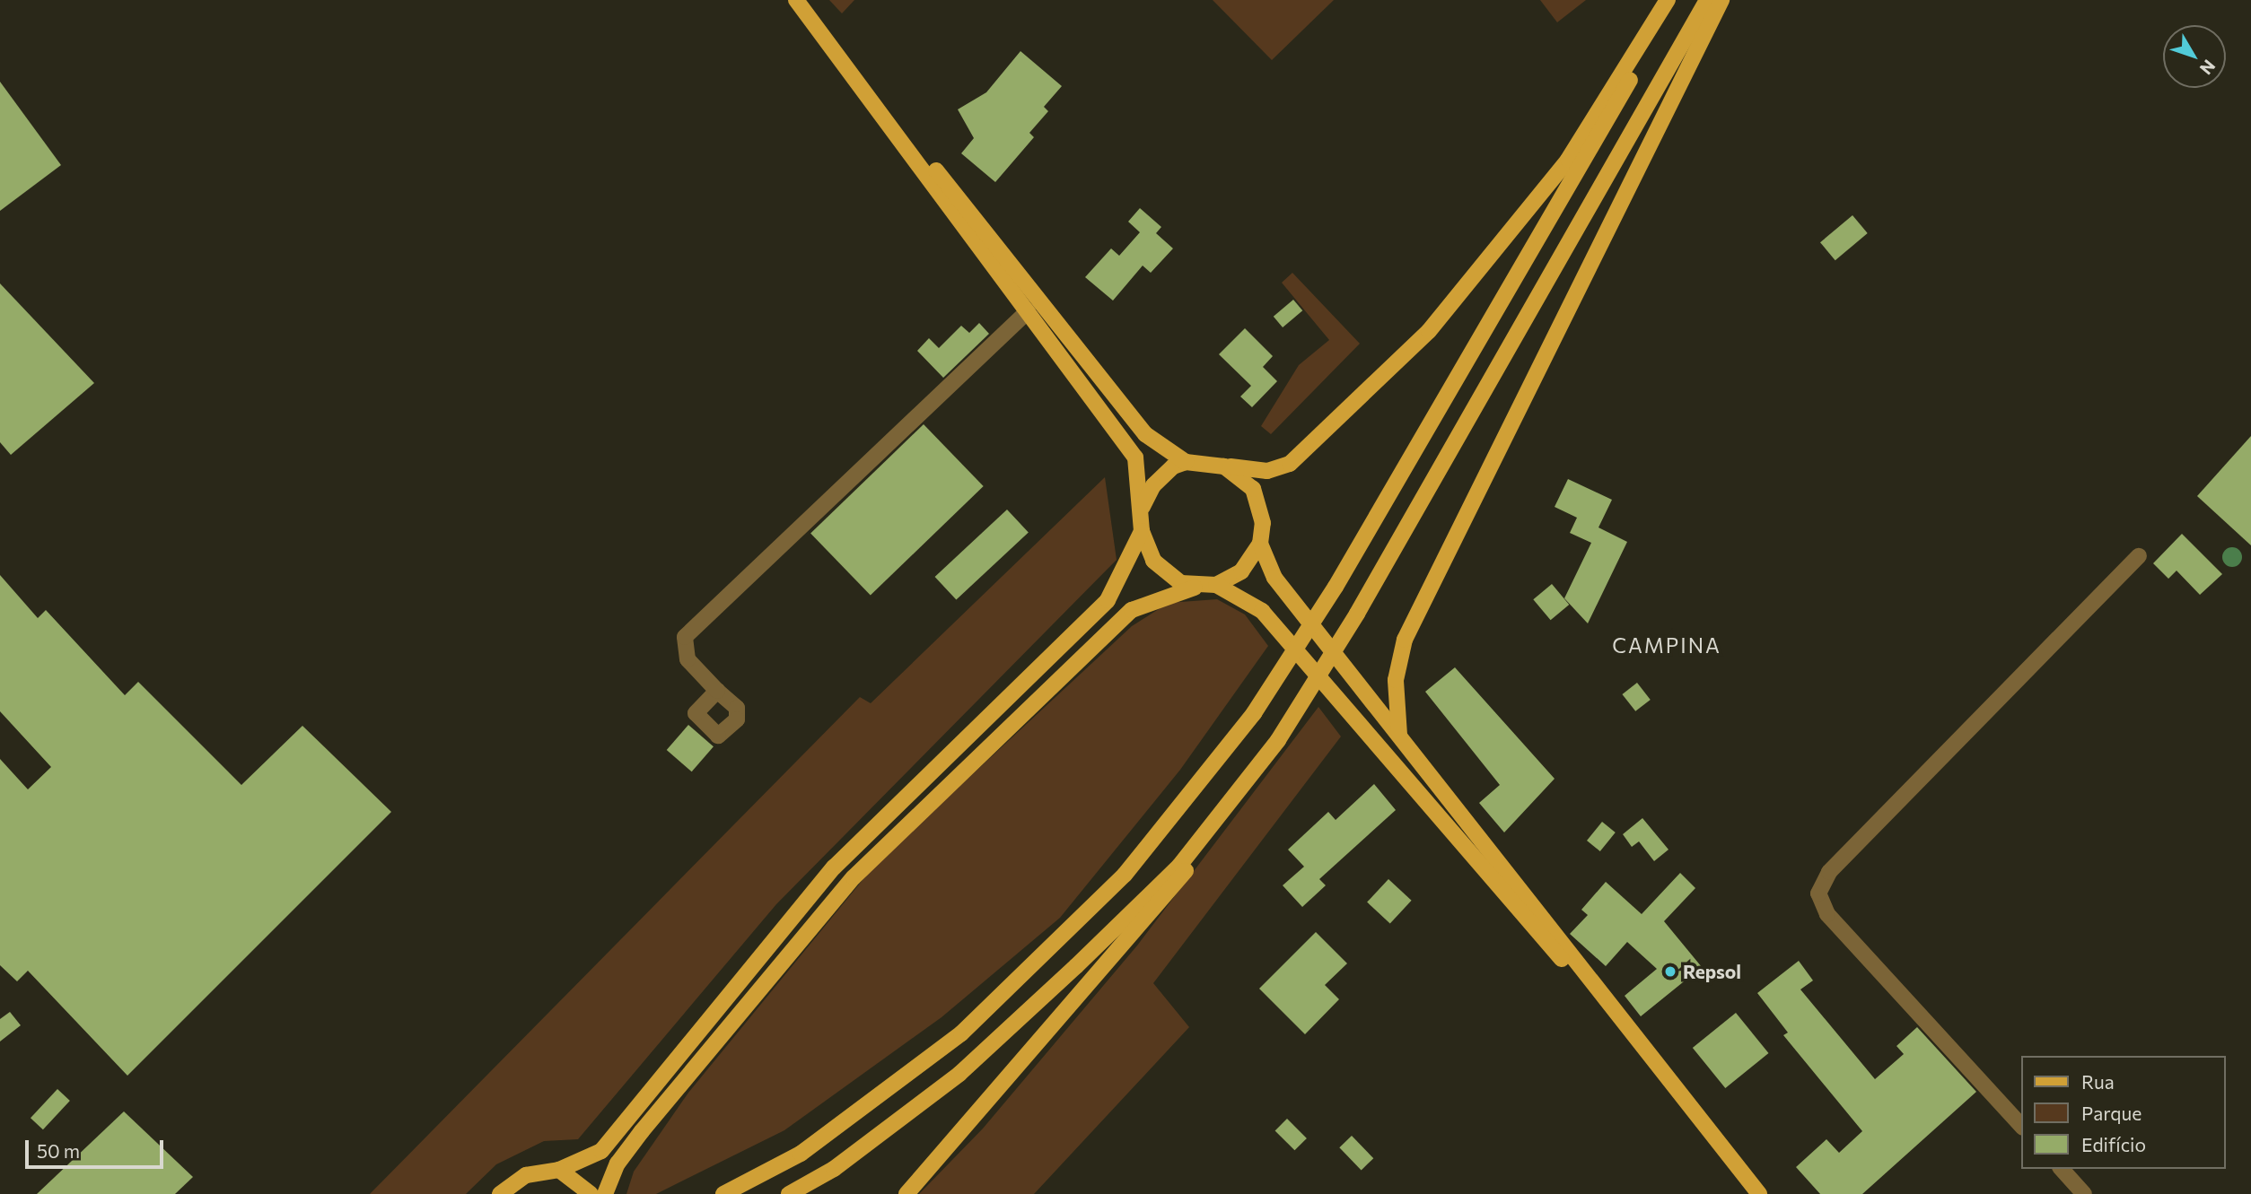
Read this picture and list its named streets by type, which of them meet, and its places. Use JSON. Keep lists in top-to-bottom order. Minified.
{"districts":["CAMPINA"],"places":["Repsol"],"legend":["Rua","Parque","Edifício"],"scale_bar":"50 m","north":"bottom right"}
